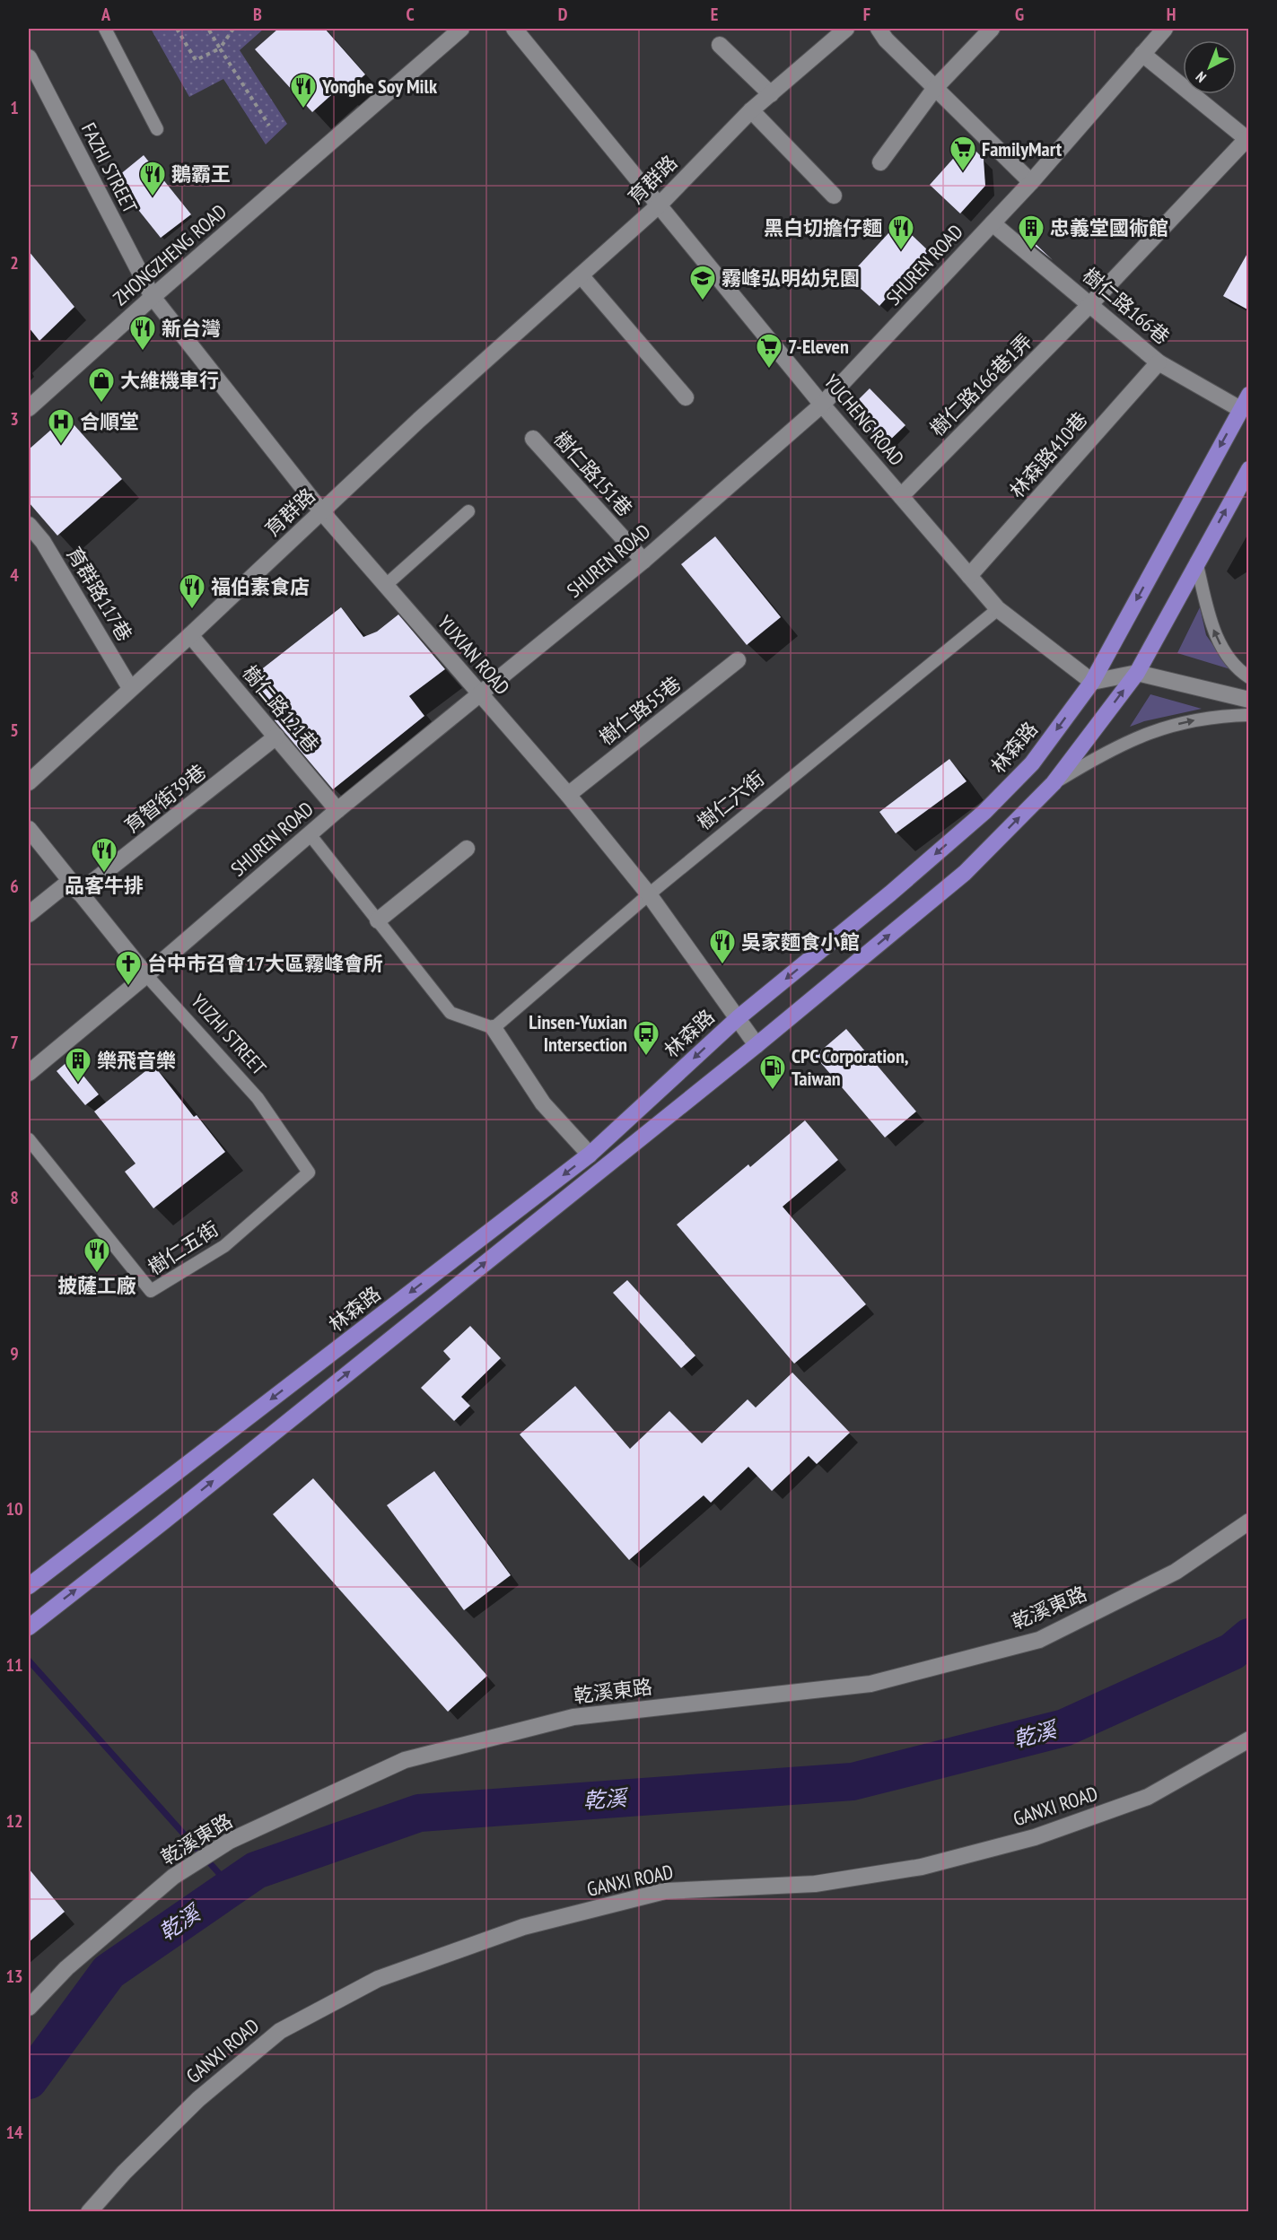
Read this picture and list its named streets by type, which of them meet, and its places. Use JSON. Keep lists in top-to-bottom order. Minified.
{"streets":{"main road":["林森路"],"street":["FAZHI STREET","育群路","ZHONGZHENG ROAD","SHUREN ROAD","樹仁路166巷","樹仁路166巷1弄","YUCHENG ROAD","林森路410巷","樹仁路151巷","育群路117巷","YUXIAN ROAD","樹仁路121巷","樹仁路55巷","育智街39巷","YUZHI STREET","乾溪東路","GANXI ROAD"],"lane":["樹仁六街","樹仁五街"]},"crossings":[["FAZHI STREET","ZHONGZHENG ROAD"],["FAZHI STREET","YUXIAN ROAD"],["育群路","YUCHENG ROAD"],["育群路","育群路117巷"],["育群路","YUXIAN ROAD"],["育群路","樹仁路121巷"],["ZHONGZHENG ROAD","YUXIAN ROAD"],["SHUREN ROAD","樹仁路166巷"],["SHUREN ROAD","YUCHENG ROAD"],["SHUREN ROAD","樹仁路151巷"],["SHUREN ROAD","YUXIAN ROAD"],["SHUREN ROAD","樹仁路121巷"],["SHUREN ROAD","YUZHI STREET"],["樹仁路166巷","樹仁路166巷1弄"],["樹仁路166巷","林森路410巷"],["樹仁路166巷","林森路"],["樹仁路166巷1弄","YUCHENG ROAD"],["YUCHENG ROAD","林森路410巷"],["YUCHENG ROAD","林森路"],["YUCHENG ROAD","樹仁六街"],["YUXIAN ROAD","樹仁路55巷"],["YUXIAN ROAD","林森路"],["YUXIAN ROAD","樹仁六街"],["樹仁路121巷","育智街39巷"],["育智街39巷","YUZHI STREET"],["YUZHI STREET","樹仁五街"]],"water":["乾溪"],"places":{"restaurant":["Yonghe Soy Milk","鵝霸王","黑白切擔仔麵","新台灣","福伯素食店","品客牛排","吳家麵食小館","披薩工廠"],"supermarket":["FamilyMart","7-Eleven"],"building":["忠義堂國術館","樂飛音樂"],"school or university":["霧峰弘明幼兒園"],"shop":["大維機車行"],"hospital":["合順堂"],"church":["台中市召會17大區霧峰會所"],"bus stop":["Linsen-Yuxian Intersection"],"fuel station":["CPC Corporation, Taiwan"]},"north":"bottom left","grid":{"columns":["A","B","C","D","E","F","G","H"],"rows":["1","2","3","4","5","6","7","8","9","10","11","12","13","14"]}}
